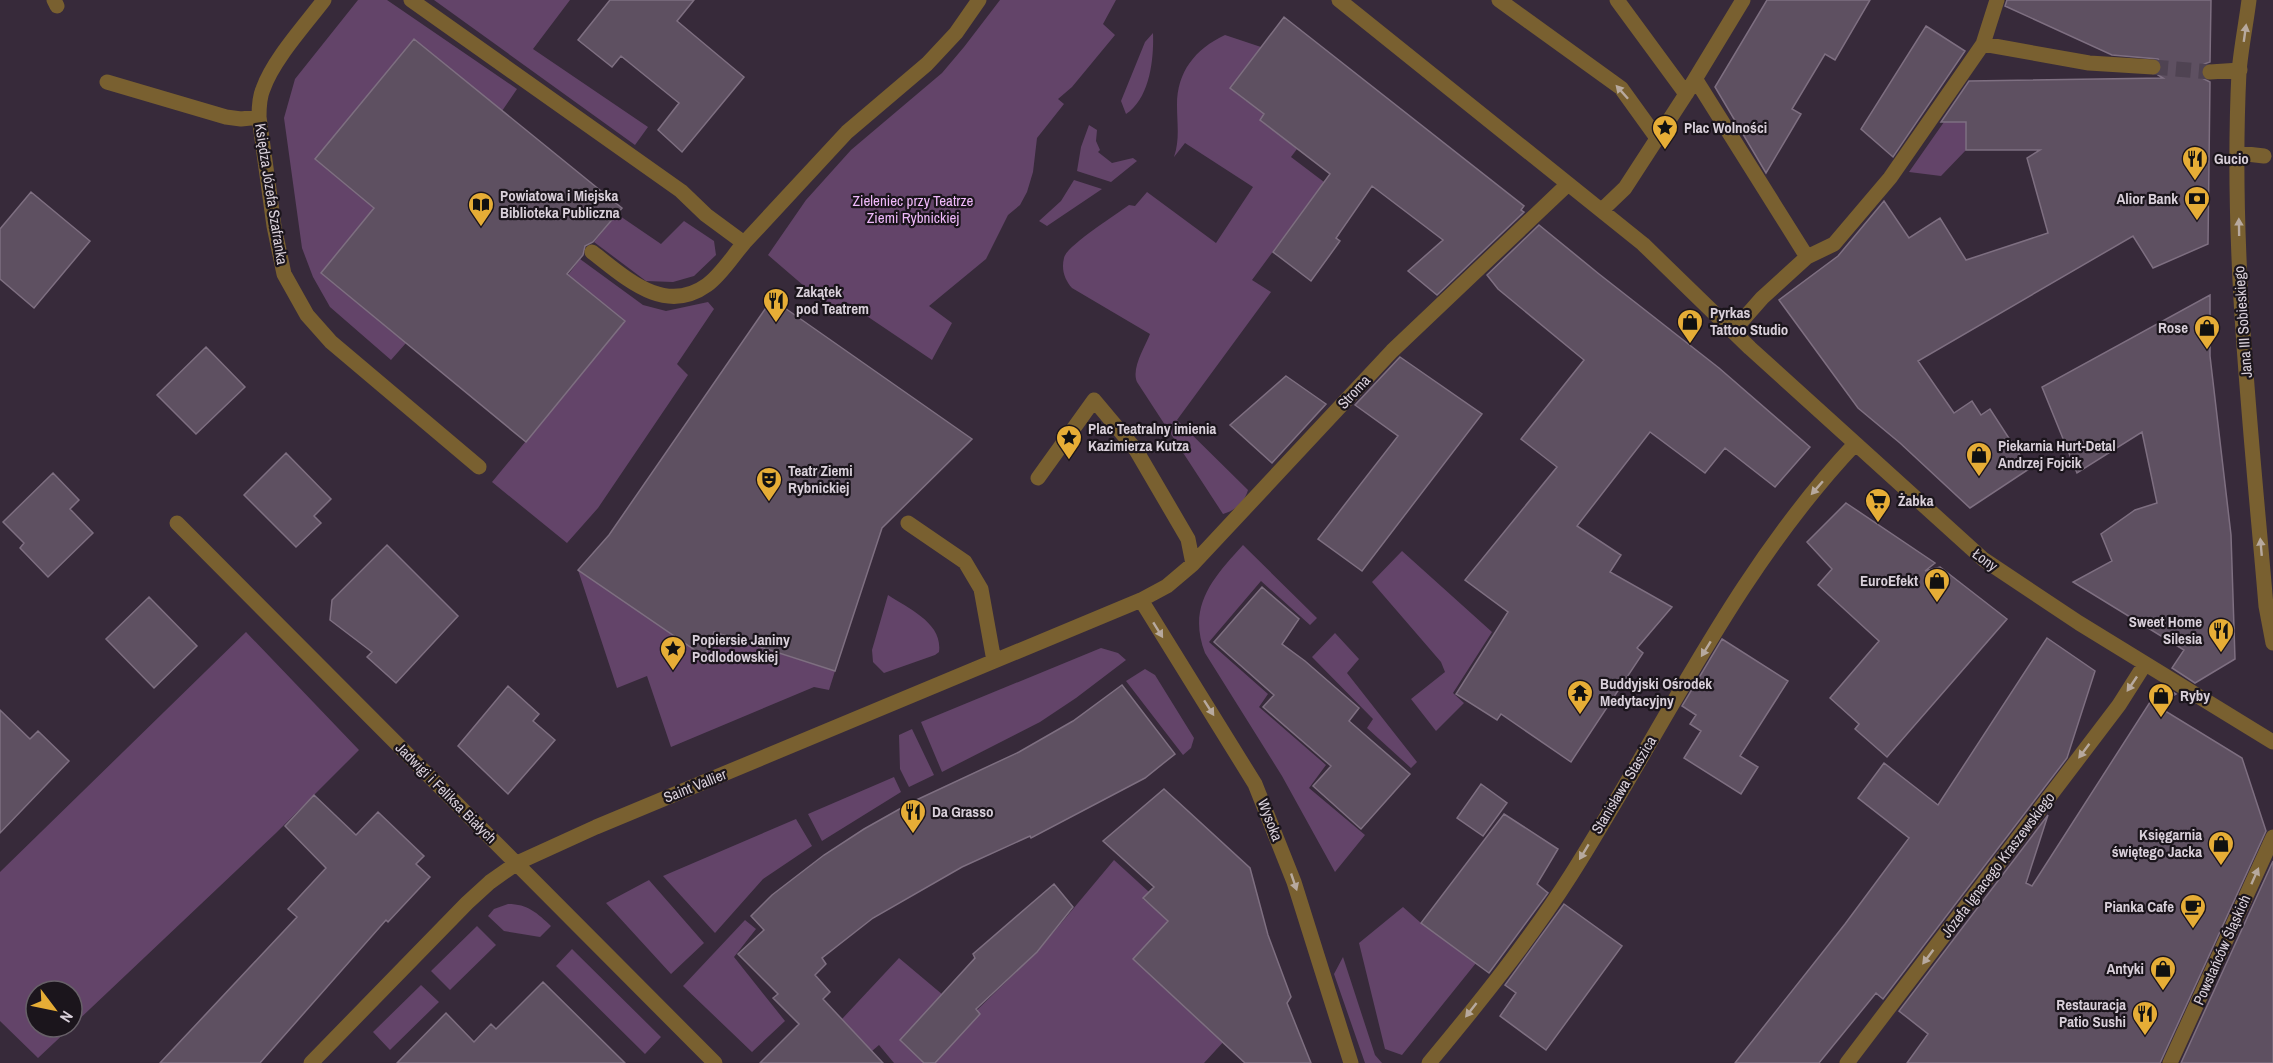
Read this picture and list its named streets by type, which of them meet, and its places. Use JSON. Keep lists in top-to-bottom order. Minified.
{"streets":{"street":["Księdza Józefa Szafranka","Jana III Sobieskiego","Stroma","Łony","Stanisława Staszica","Saint Vallier","Jadwigi i Feliksa Białych","Wysoka","Józefa Ignacego Kraszewskiego","Powstańców Śląskich"]},"crossings":[["Stroma","Saint Vallier"],["Stroma","Wysoka"],["Łony","Stanisława Staszica"],["Łony","Józefa Ignacego Kraszewskiego"],["Saint Vallier","Jadwigi i Feliksa Białych"],["Saint Vallier","Wysoka"]],"one_way":["Jana III Sobieskiego","Stanisława Staszica","Wysoka","Józefa Ignacego Kraszewskiego","Powstańców Śląskich"],"parks":["Zieleniec przy Teatrze Ziemi Rybnickiej"],"places":{"place":["Plac Wolności","Plac Teatralny imienia Kazimierza Kutza","Popiersie Janiny Podlodowskiej"],"restaurant":["Gucio","Zakątek pod Teatrem","Sweet Home Silesia","Da Grasso","Restauracja Patio Sushi"],"bank":["Alior Bank"],"library":["Powiatowa i Miejska Biblioteka Publiczna"],"shop":["Pyrkas Tattoo Studio","Rose","Piekarnia Hurt-Detal Andrzej Fojcik","EuroEfekt","Ryby","Księgarnia świętego Jacka","Antyki"],"theatre":["Teatr Ziemi Rybnickiej"],"supermarket":["Żabka"],"temple":["Buddyjski Ośrodek Medytacyjny"],"cafe":["Pianka Cafe"]},"north":"bottom right"}
